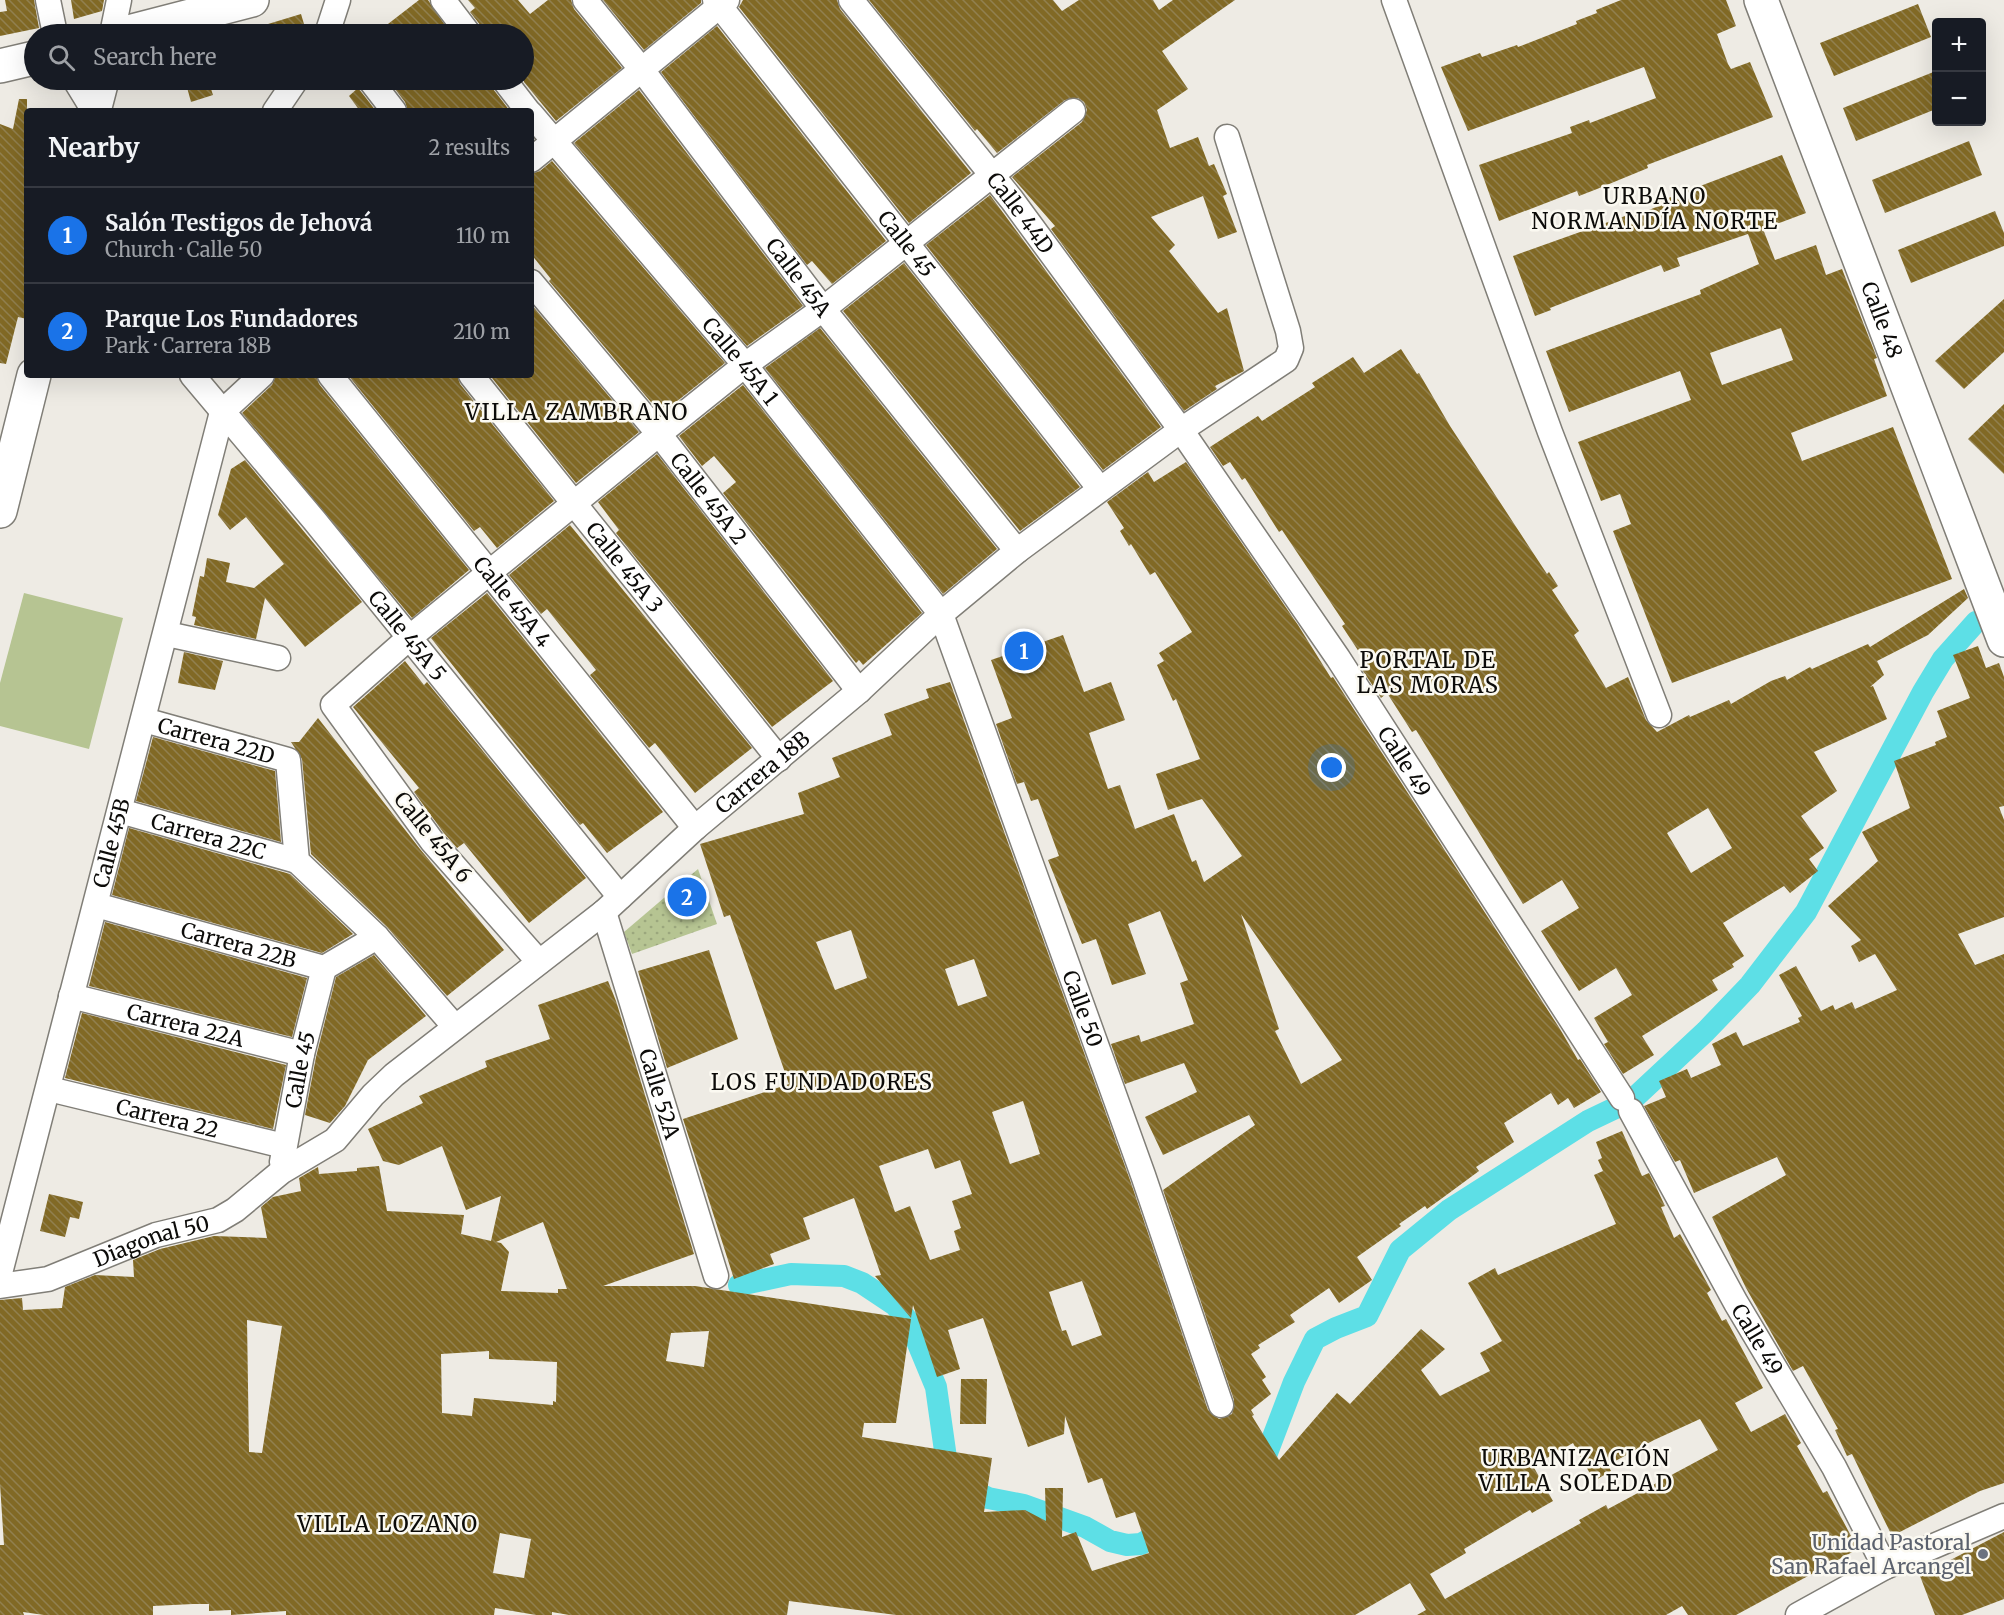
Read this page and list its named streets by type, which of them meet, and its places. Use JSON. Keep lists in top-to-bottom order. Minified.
{"streets":{"street":["Calle 44D","Calle 45","Calle 45A","Calle 48","Calle 45A 1","Calle 45A 2","Calle 45A 3","Calle 45A 4","Calle 45A 5","Carrera 22D","Calle 49","Carrera 18B","Carrera 22C","Calle 45A 6","Calle 45B","Carrera 22B","Calle 50","Carrera 22A","Calle 52A","Carrera 22","Diagonal 50"]},"crossings":[["Calle 44D","Calle 49"],["Calle 44D","Carrera 18B"],["Calle 45","Carrera 18B"],["Calle 45","Carrera 22B"],["Calle 45","Carrera 22A"],["Calle 45","Carrera 22"],["Calle 45","Diagonal 50"],["Calle 45A","Carrera 18B"],["Calle 45A 1","Carrera 18B"],["Calle 45A 1","Calle 50"],["Calle 45A 2","Carrera 18B"],["Calle 45A 3","Carrera 18B"],["Calle 45A 4","Carrera 18B"],["Calle 45A 5","Carrera 18B"],["Calle 45A 5","Calle 45A 6"],["Calle 45A 5","Calle 45B"],["Calle 45A 5","Calle 52A"],["Carrera 22D","Carrera 22C"],["Carrera 22D","Calle 45B"],["Calle 49","Carrera 18B"],["Carrera 18B","Calle 45A 6"],["Carrera 18B","Calle 50"],["Carrera 18B","Calle 52A"],["Carrera 18B","Diagonal 50"],["Carrera 22C","Calle 45B"],["Calle 45B","Carrera 22B"],["Calle 45B","Carrera 22A"],["Calle 45B","Carrera 22"]],"districts":["URBANO NORMANDÍA NORTE","VILLA ZAMBRANO","PORTAL DE LAS MORAS","LOS FUNDADORES","URBANIZACIÓN VILLA SOLEDAD","VILLA LOZANO"],"places":["Unidad Pastoral San Rafael Arcangel"],"page":{"map_buttons":["+","−"],"search":"Search here","heading":["Nearby","2 results"],"list":[{"mark":"1","name":"Salón Testigos de Jehová","note":"Church · Calle 50","value":"110 m"},{"mark":"2","name":"Parque Los Fundadores","note":"Park · Carrera 18B","value":"210 m"}],"pins":["1","2"]}}
